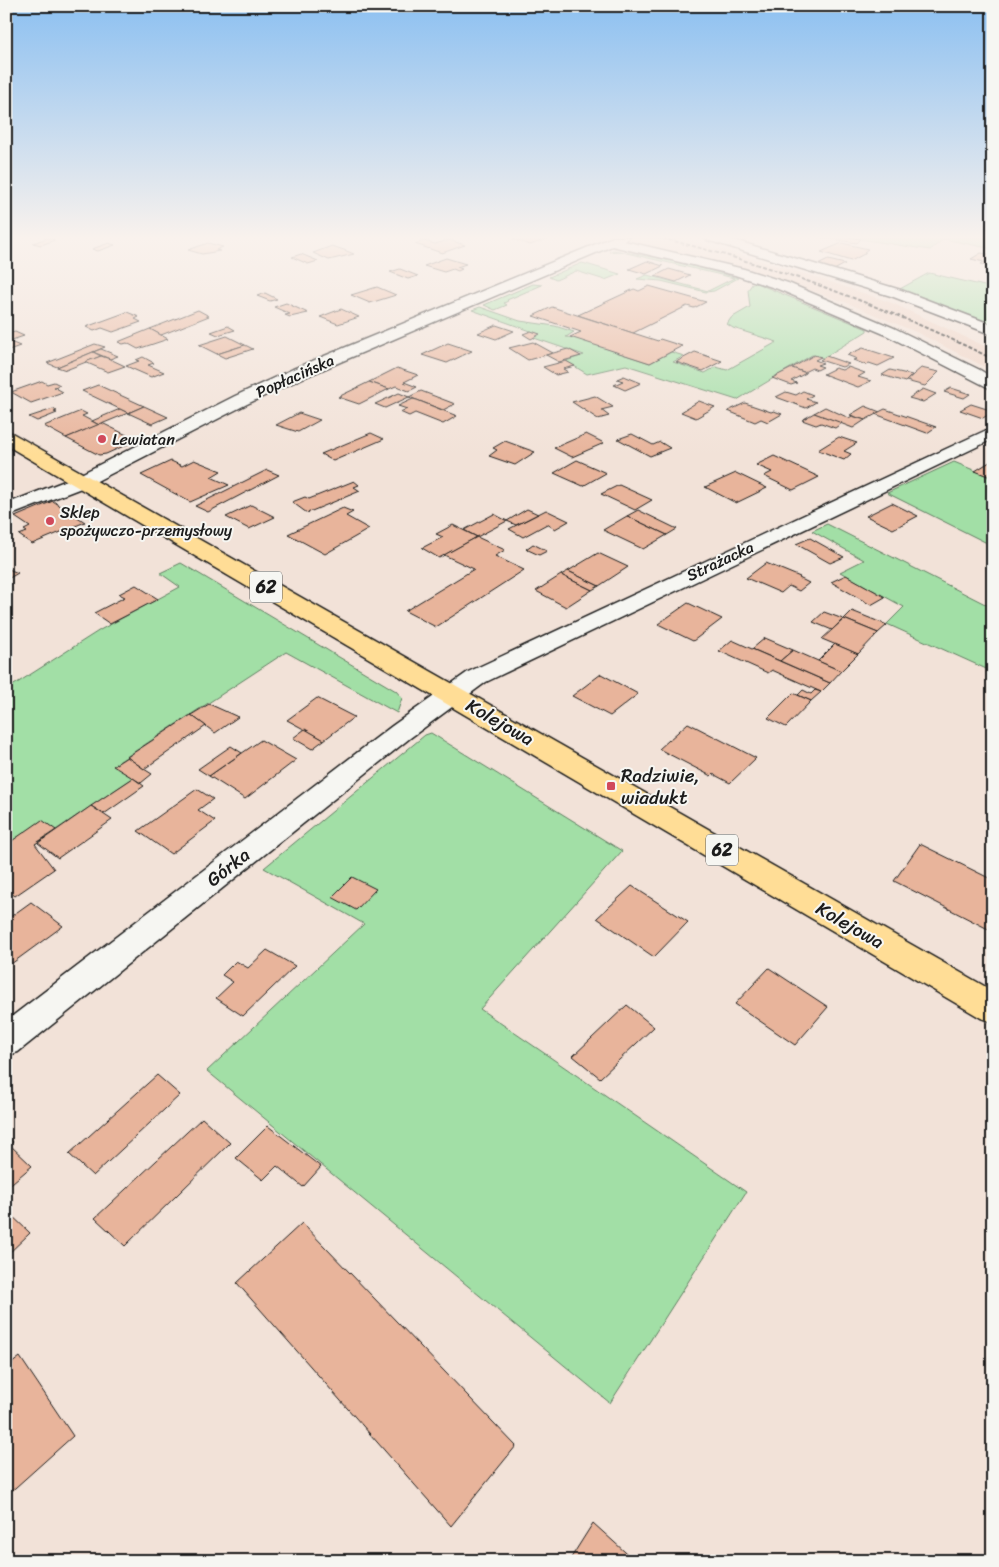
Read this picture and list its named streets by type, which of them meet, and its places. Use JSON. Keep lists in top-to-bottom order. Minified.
{"streets":{"main road":["62","Kolejowa"],"street":["Popłacińska","Strażacka","Górka"]},"crossings":[["Popłacińska","Kolejowa"],["Strażacka","Kolejowa"],["Strażacka","Górka"],["Kolejowa","Górka"]],"places":{"other":["Lewiatan","Sklep spożywczo-przemysłowy"],"transit":["Radziwie, wiadukt"]}}
